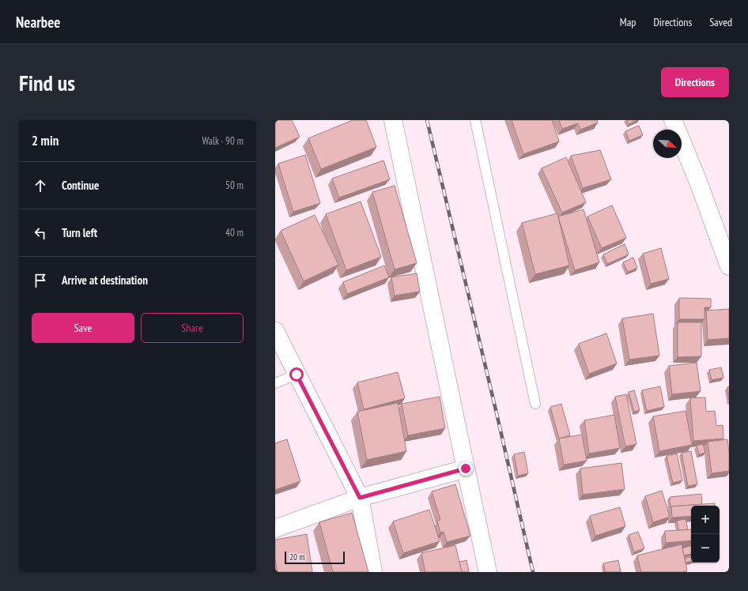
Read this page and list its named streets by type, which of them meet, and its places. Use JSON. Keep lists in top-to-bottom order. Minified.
{"scale_bar":"20 m","north":"bottom right","page":{"header":"Nearbee","nav":["Map","Directions","Saved"],"buttons":["Directions",["Save","Share"]],"title":"Find us","heading":["2 min","Walk · 90 m"],"list":[["Continue","50 m"],["Turn left","40 m"],"Arrive at destination"],"map_buttons":["+","−"],"scale":"20 m"}}
